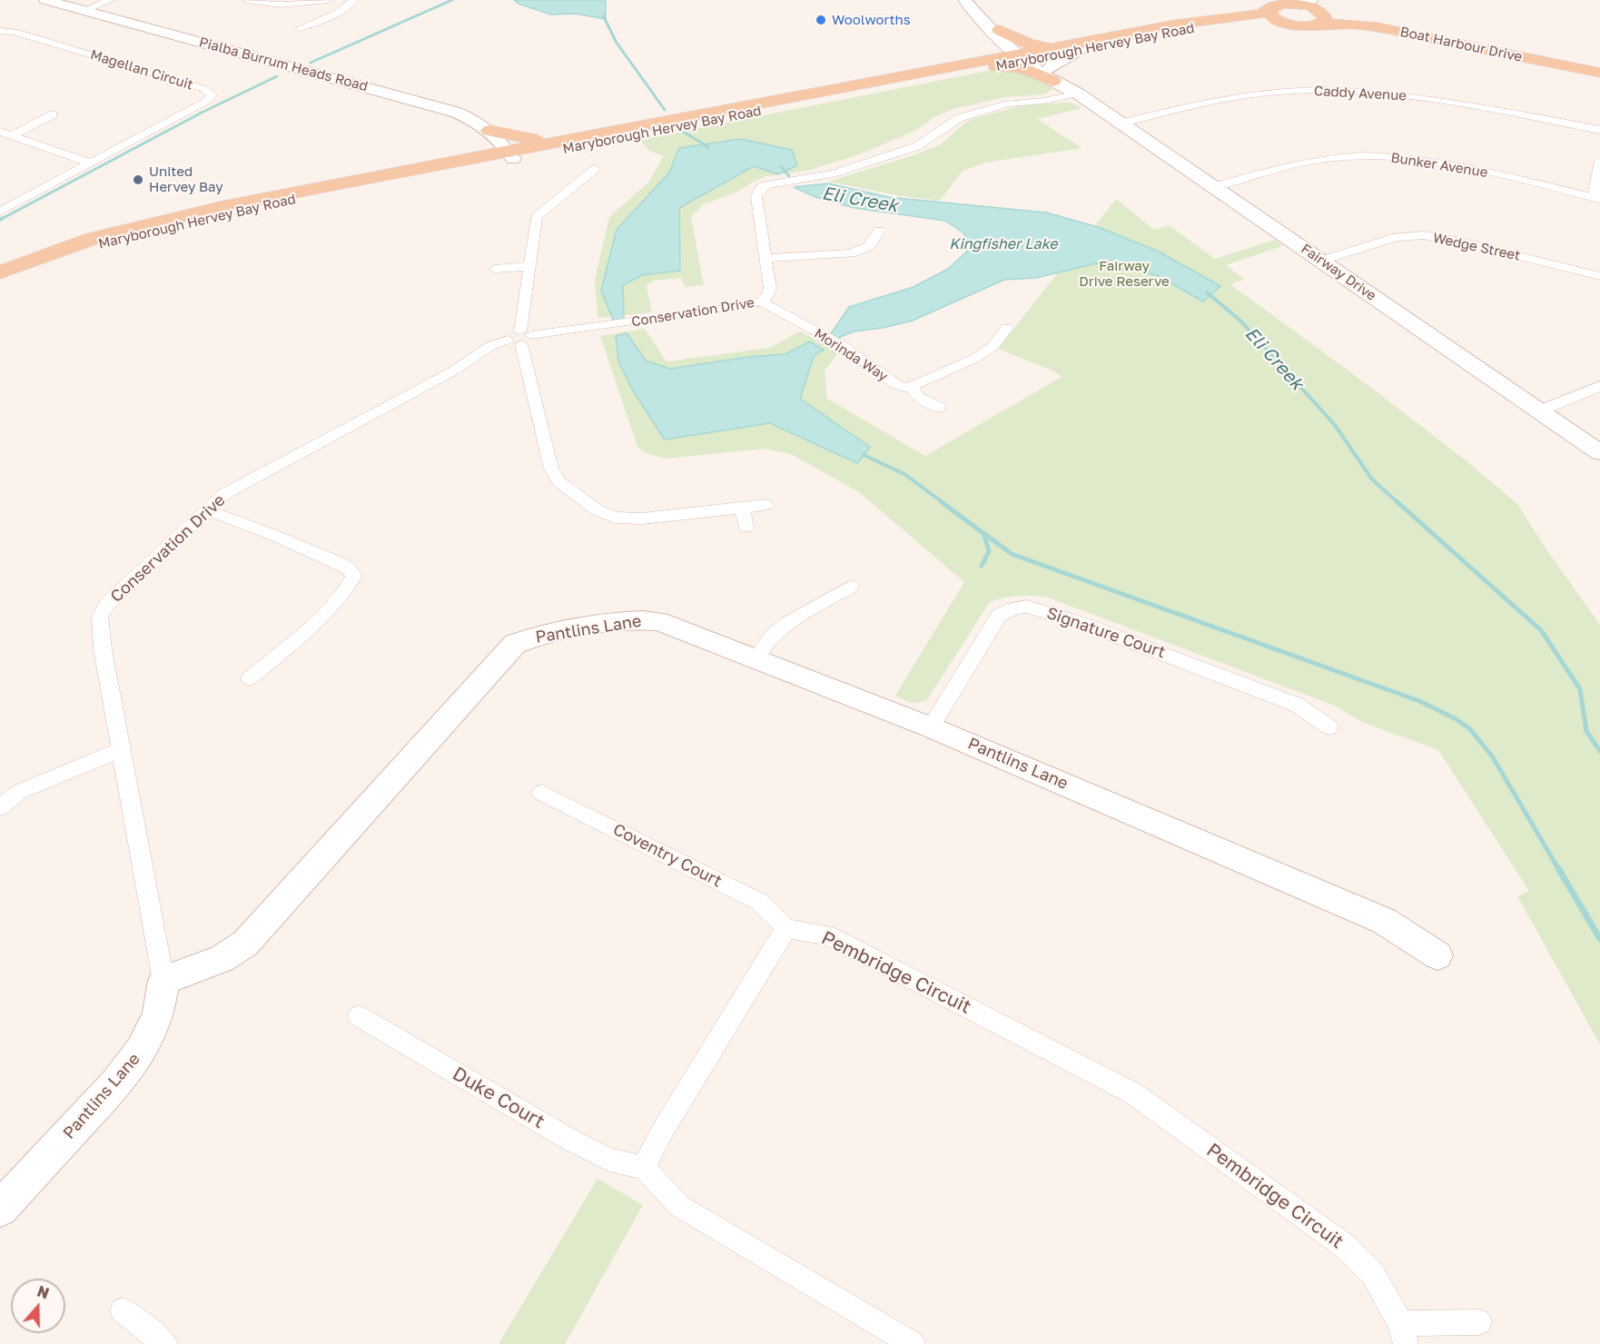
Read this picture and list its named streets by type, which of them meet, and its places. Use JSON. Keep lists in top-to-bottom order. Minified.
{"streets":{"main road":["Boat Harbour Drive","Maryborough Hervey Bay Road"],"street":["Pialba Burrum Heads Road","Magellan Circuit","Caddy Avenue","Bunker Avenue","Wedge Street","Fairway Drive","Conservation Drive","Morinda Way","Pantlins Lane","Signature Court","Coventry Court","Pembridge Circuit","Duke Court"]},"crossings":[["Boat Harbour Drive","Maryborough Hervey Bay Road"],["Maryborough Hervey Bay Road","Pialba Burrum Heads Road"],["Maryborough Hervey Bay Road","Fairway Drive"],["Caddy Avenue","Fairway Drive"],["Bunker Avenue","Fairway Drive"],["Wedge Street","Fairway Drive"],["Fairway Drive","Conservation Drive"],["Conservation Drive","Morinda Way"],["Conservation Drive","Pantlins Lane"],["Pantlins Lane","Signature Court"],["Coventry Court","Pembridge Circuit"]],"water":["Eli Creek","Kingfisher Lake"],"parks":["Fairway Drive Reserve"],"places":["Woolworths","United Hervey Bay"],"north":"top"}
